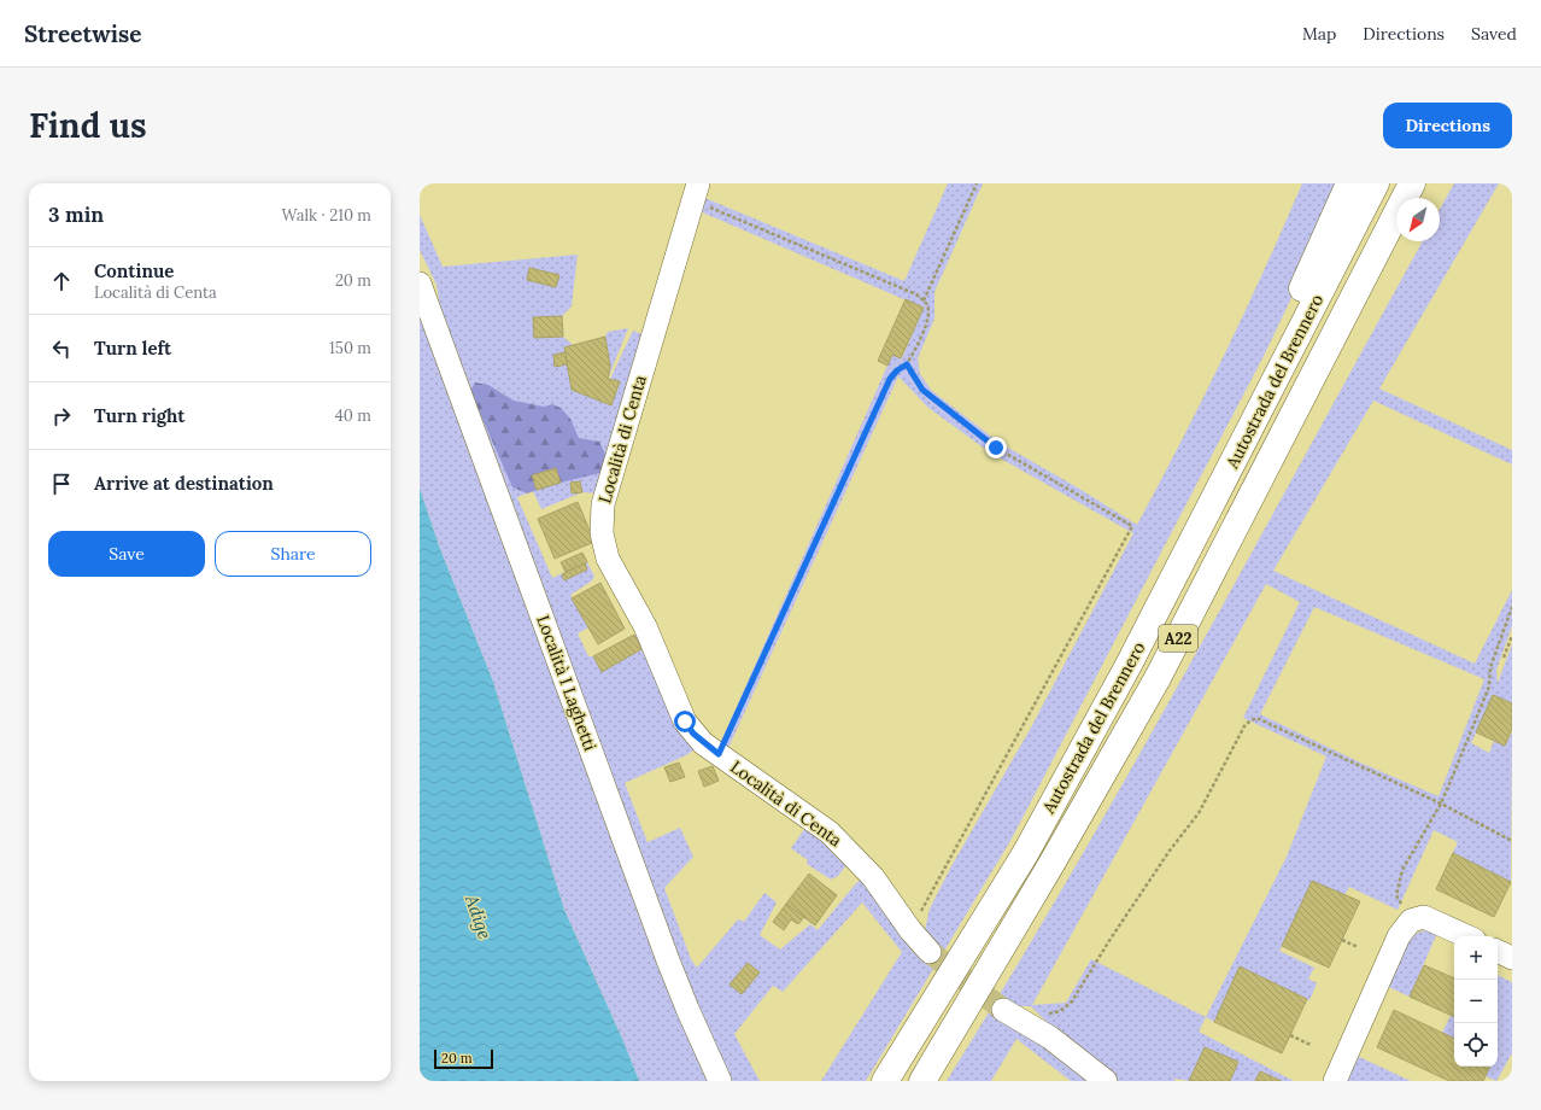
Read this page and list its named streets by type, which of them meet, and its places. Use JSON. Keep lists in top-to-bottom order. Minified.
{"streets":{"highway":["Autostrada del Brennero","A22"],"street":["Località di Centa","Località I Laghetti"]},"water":["Adige"],"scale_bar":"20 m","north":"bottom left","page":{"header":"Streetwise","nav":["Map","Directions","Saved"],"buttons":["Directions",["Save","Share"]],"title":"Find us","heading":["3 min","Walk · 210 m"],"list":[["Continue","Località di Centa","20 m"],["Turn left","150 m"],["Turn right","40 m"],"Arrive at destination"],"map_buttons":["+","−"],"scale":"20 m"}}
